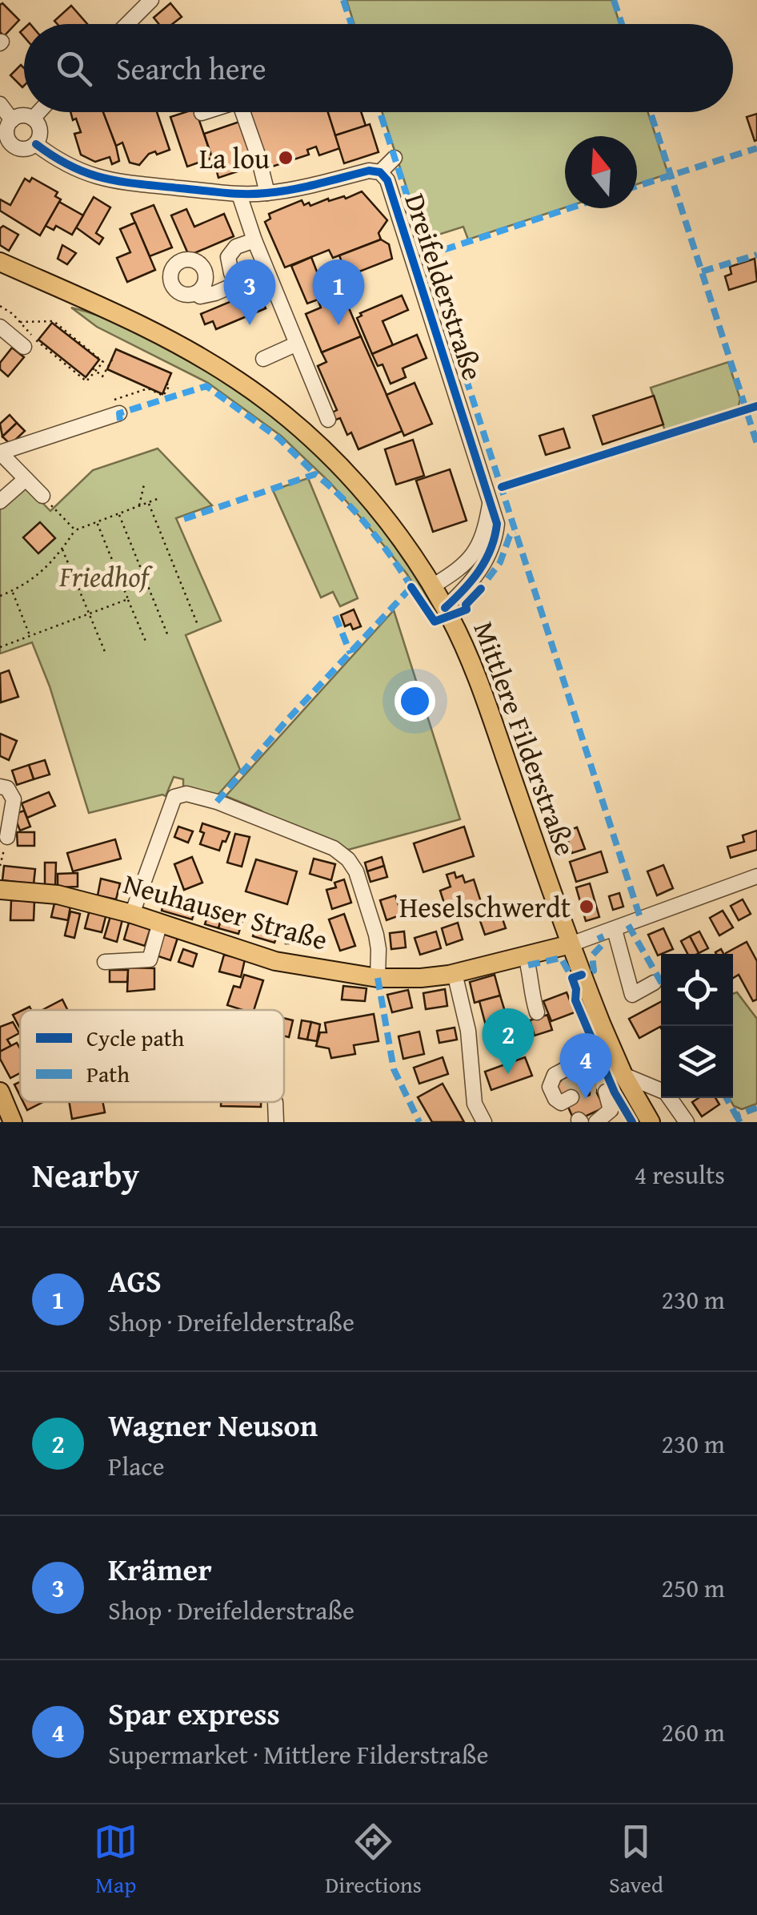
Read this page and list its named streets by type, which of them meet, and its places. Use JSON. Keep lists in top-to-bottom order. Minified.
{"streets":{"main road":["Mittlere Filderstraße","Neuhauser Straße"],"street":["Dreifelderstraße"]},"crossings":[["Dreifelderstraße","Mittlere Filderstraße"],["Mittlere Filderstraße","Neuhauser Straße"]],"parks":["Friedhof"],"places":["La lou","Heselschwerdt"],"legend":["Cycle path","Path"],"north":"top","page":{"search":"Search here","pins":["1","3","2","4"],"heading":["Nearby","4 results"],"list":[{"mark":"1","name":"AGS","note":"Shop · Dreifelderstraße","value":"230 m"},{"mark":"2","name":"Wagner Neuson","note":"Place","value":"230 m"},{"mark":"3","name":"Krämer","note":"Shop · Dreifelderstraße","value":"250 m"},{"mark":"4","name":"Spar express","note":"Supermarket · Mittlere Filderstraße","value":"260 m"}],"nav":["Map","Directions","Saved"]}}
